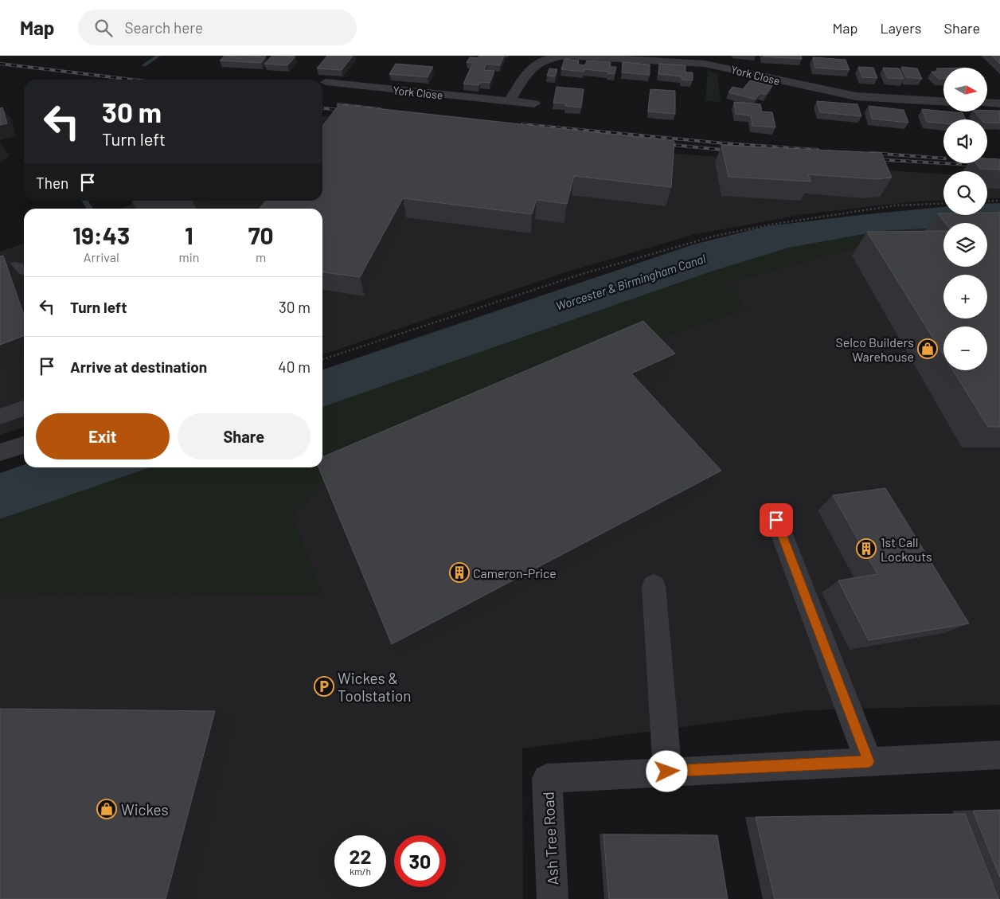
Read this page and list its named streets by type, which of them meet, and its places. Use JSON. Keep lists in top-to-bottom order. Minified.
{"streets":{"street":["York Close","Ash Tree Road"]},"water":["Worcester & Birmingham Canal"],"places":{"shop":["Selco Builders Warehouse","Wickes"],"building":["1st Call Lockouts","Cameron-Price"],"parking":["Wickes & Toolstation"]},"north":"right","page":{"header":"Map","search":"Search here","nav":["Map","Layers","Share"],"map_buttons":["+","−"],"turn":["30 m","Turn left"],"then":"Then","eta":["19:43","Arrival","1","min","70","m"],"list":[{"name":"Turn left","value":"30 m"},{"name":"Arrive at destination","value":"40 m"}],"buttons":["Exit","Share"],"speed":"22 km/h","limit":"30"}}
